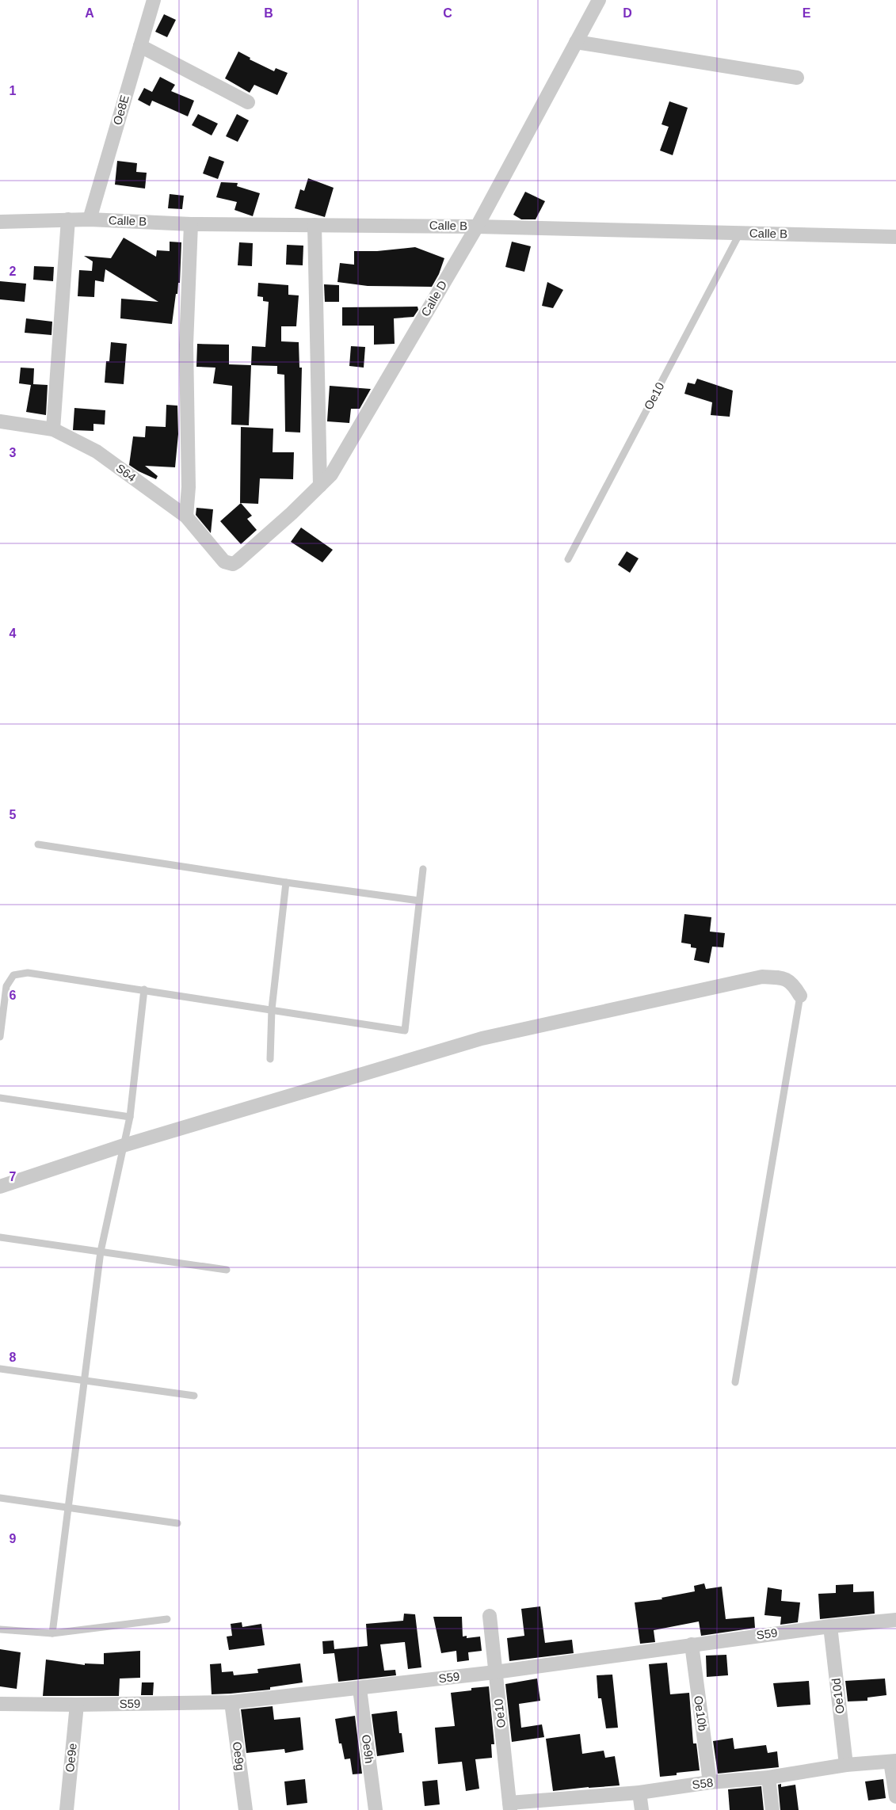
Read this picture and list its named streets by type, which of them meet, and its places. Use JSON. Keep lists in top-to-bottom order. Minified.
{"streets":{"street":["Oe8E","Calle B","Calle D","Oe10","S64","S59","Oe10d","Oe10b","Oe9h","Oe9g","Oe9e","S58"]},"crossings":[["Oe8E","Calle B"],["Calle B","Calle D"],["Calle B","Oe10"],["Calle D","S64"],["Oe10","S59"],["Oe10","S58"],["S59","Oe10d"],["S59","Oe10b"],["S59","Oe9h"],["S59","Oe9g"],["S59","Oe9e"],["Oe10d","S58"],["Oe10b","S58"]],"grid":{"columns":["A","B","C","D","E"],"rows":["1","2","3","4","5","6","7","8","9"]}}
